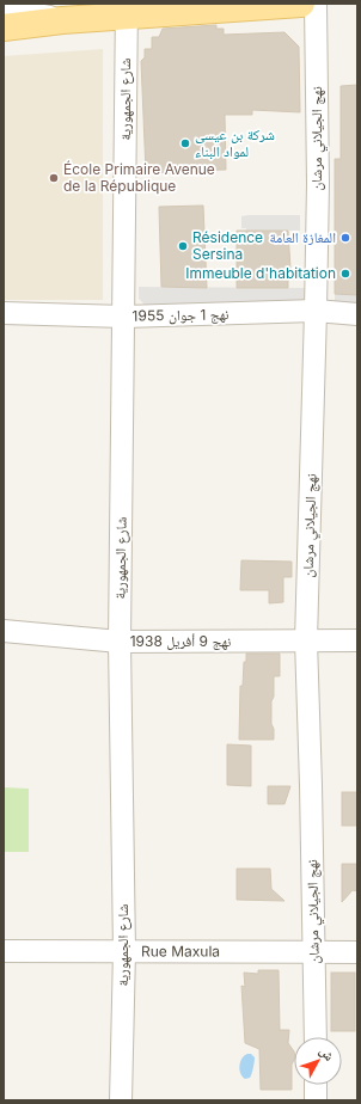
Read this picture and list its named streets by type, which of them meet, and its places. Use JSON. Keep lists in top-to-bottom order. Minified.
{"streets":{"street":["شارع الجمهورية","نهج الجيلاني مرشان","نهج 1 جوان 1955","نهج 9 أفريل 1938","Rue Maxula"]},"crossings":[["شارع الجمهورية","نهج 1 جوان 1955"],["شارع الجمهورية","نهج 9 أفريل 1938"],["شارع الجمهورية","Rue Maxula"],["نهج الجيلاني مرشان","نهج 1 جوان 1955"],["نهج الجيلاني مرشان","نهج 9 أفريل 1938"],["نهج الجيلاني مرشان","Rue Maxula"]],"places":["شركة بن عيسى لمواد البناء","École Primaire Avenue de la République","المغازة العامة","Résidence Sersina","Immeuble d'habitation"],"north":"top right"}
